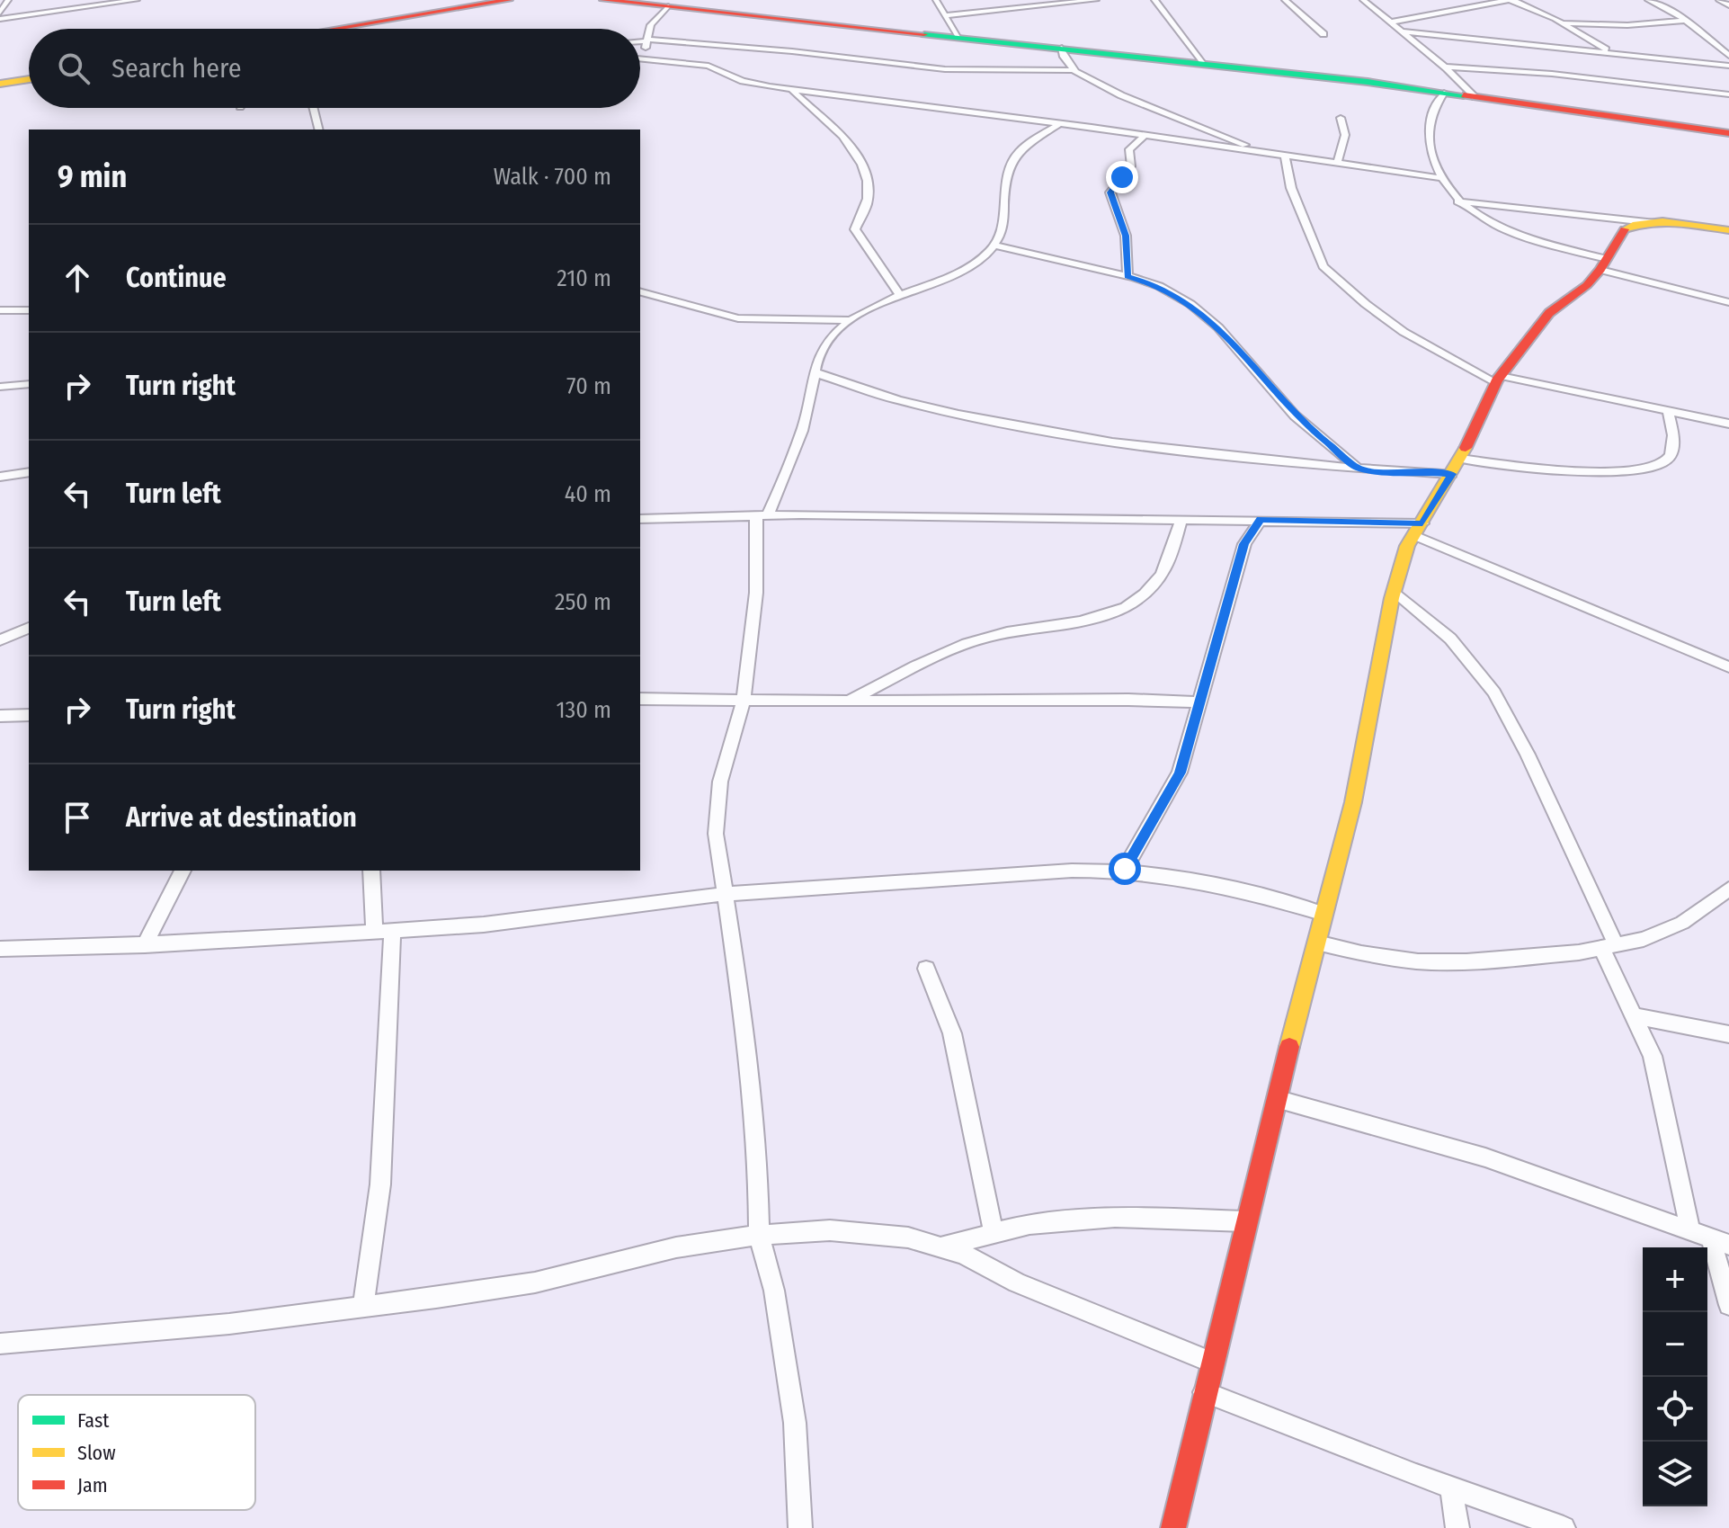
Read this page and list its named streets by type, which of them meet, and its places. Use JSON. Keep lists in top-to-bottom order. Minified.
{"legend":["Fast","Slow","Jam"],"page":{"search":"Search here","heading":["9 min","Walk · 700 m"],"list":[["Continue","210 m"],["Turn right","70 m"],["Turn left","40 m"],["Turn left","250 m"],["Turn right","130 m"],"Arrive at destination"],"map_buttons":["+","−"]}}
